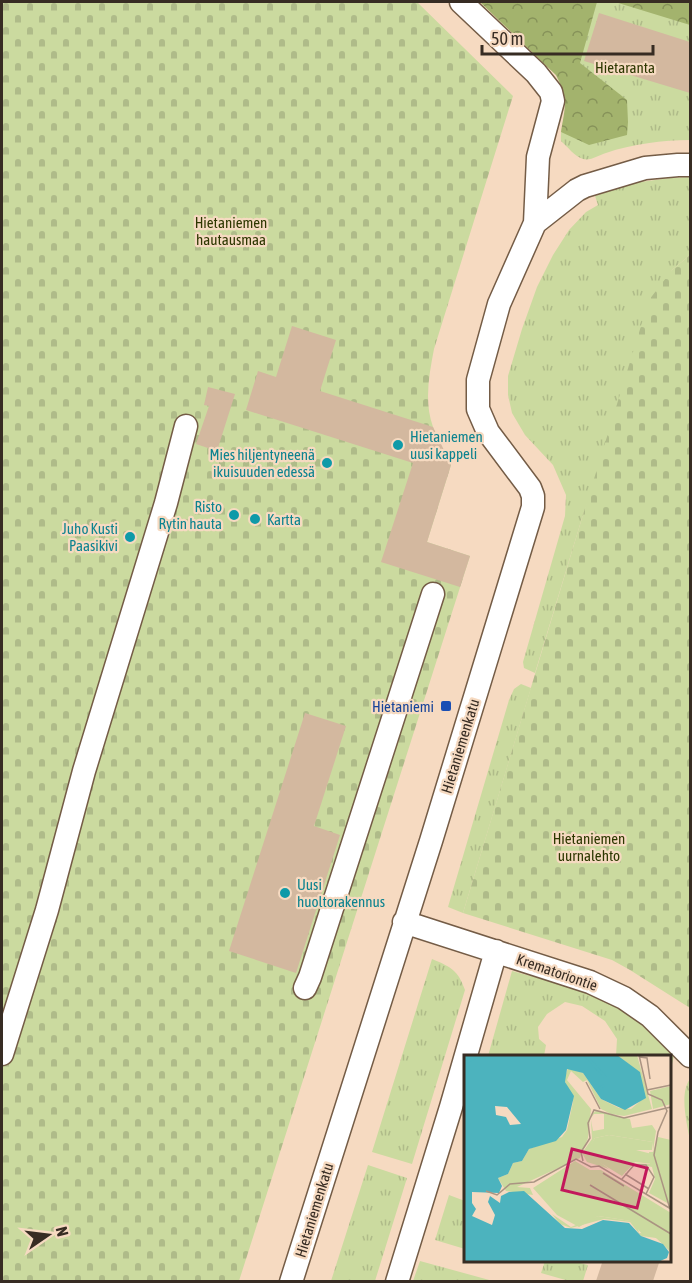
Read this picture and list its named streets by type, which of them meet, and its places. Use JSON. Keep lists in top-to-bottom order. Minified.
{"streets":{"street":["Hietaniemenkatu","Krematoriontie"]},"crossings":[["Hietaniemenkatu","Krematoriontie"]],"parks":["Hietaranta","Hietaniemen hautausmaa","Hietaniemen uurnalehto"],"places":{"other":["Hietaniemen uusi kappeli","Mies hiljentyneenä ikuisuuden edessä","Risto Rytin hauta","Kartta","Juho Kusti Paasikivi","Uusi huoltorakennus"],"transit":["Hietaniemi"]},"scale_bar":"50 m","north":"right"}
